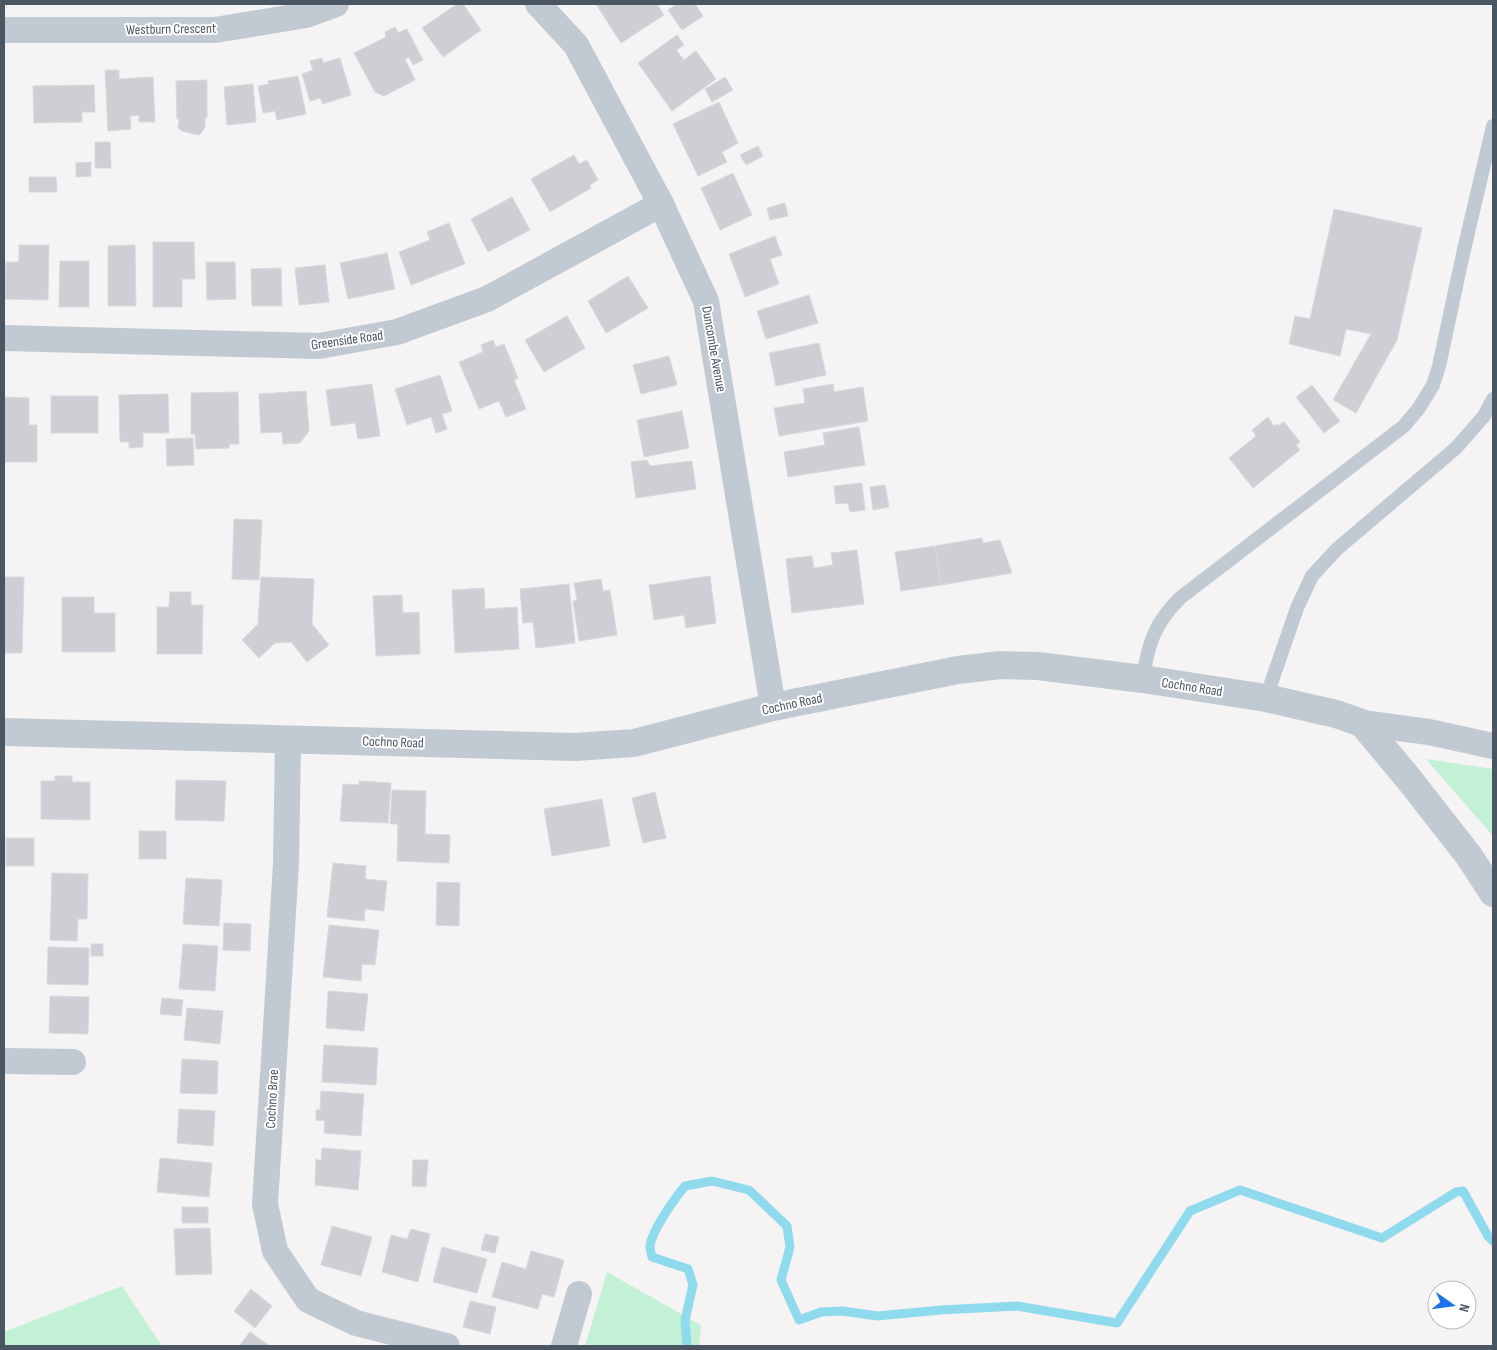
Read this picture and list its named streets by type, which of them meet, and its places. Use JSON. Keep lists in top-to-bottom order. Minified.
{"streets":{"street":["Westburn Crescent","Greenside Road","Duncombe Avenue","Cochno Road","Cochno Brae"]},"crossings":[["Greenside Road","Duncombe Avenue"],["Duncombe Avenue","Cochno Road"],["Cochno Road","Cochno Brae"]],"north":"right"}
